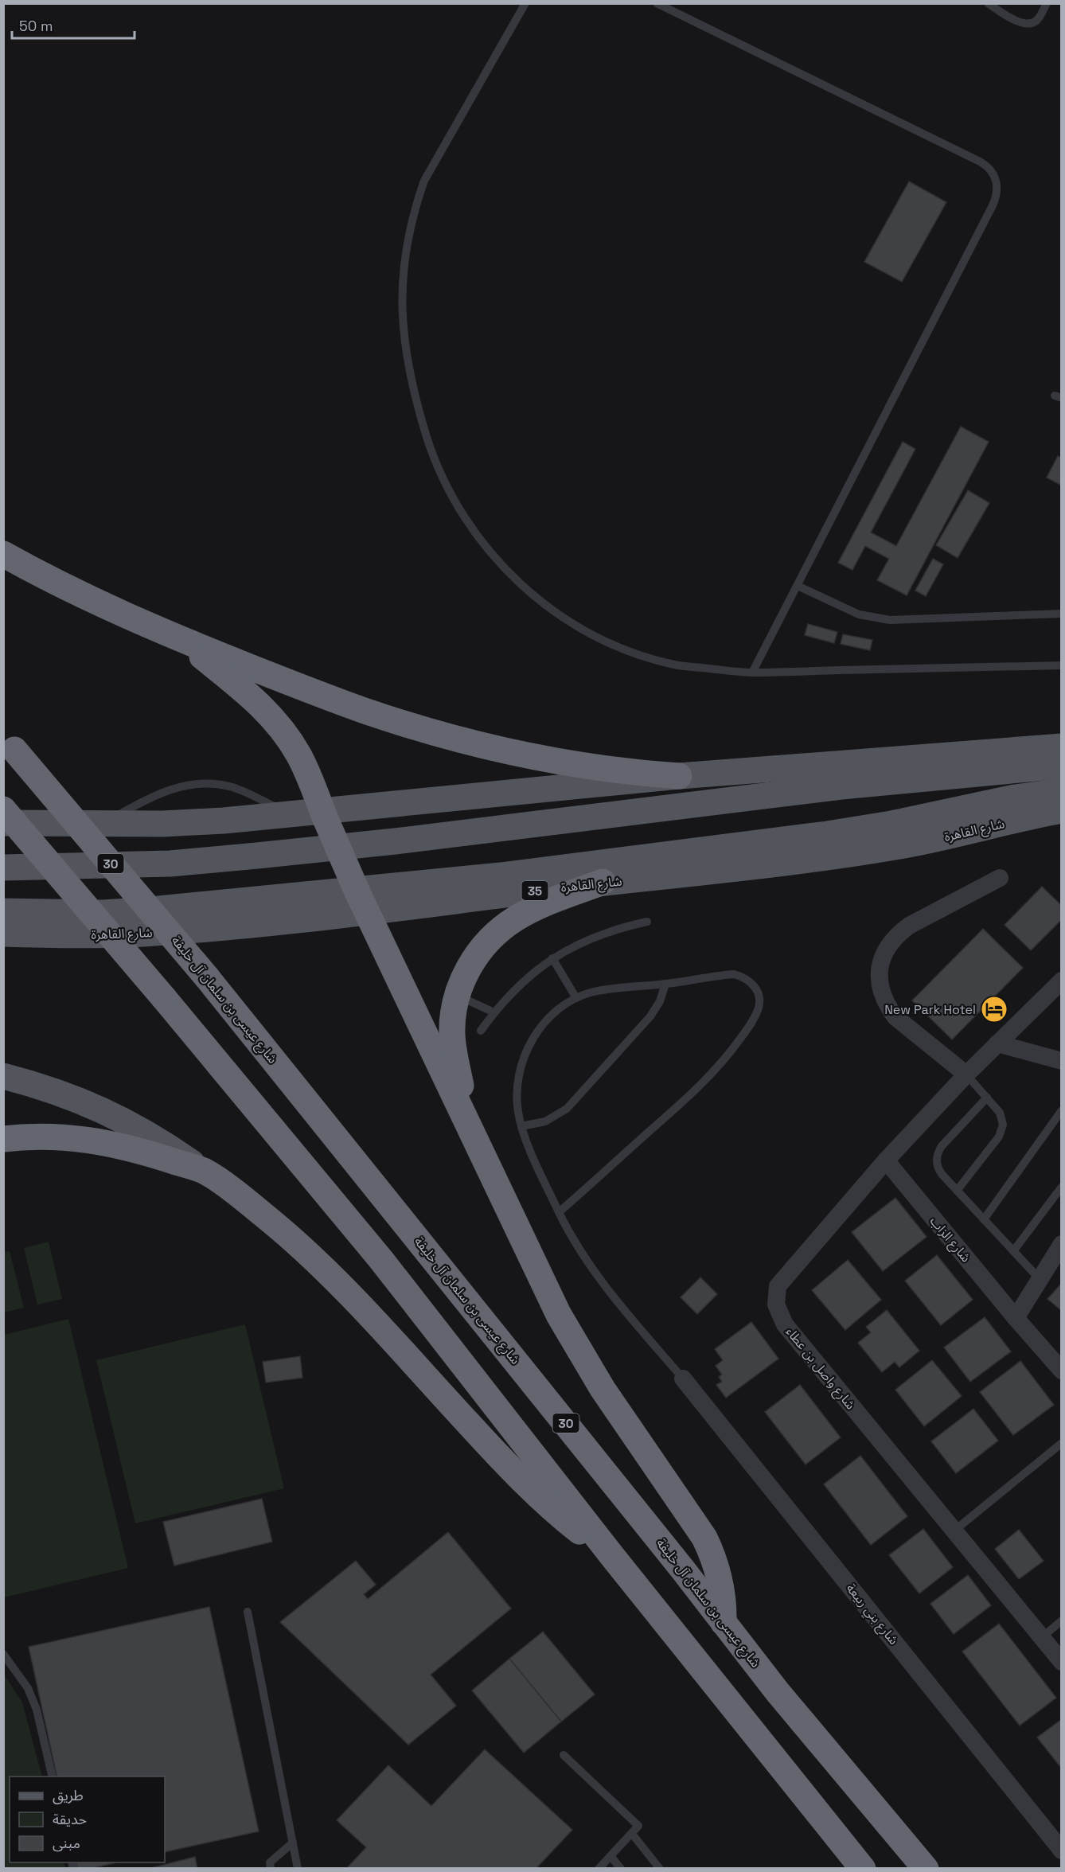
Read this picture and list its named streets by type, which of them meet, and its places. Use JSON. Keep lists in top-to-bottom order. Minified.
{"streets":{"highway":["30","شارع عيسى بن سلمان آل خليفة"],"main road":["شارع القاهرة","35"],"street":["شارع الزاب","شارع واصل بن عطاء","شارع بني ربيعة"]},"crossings":[["شارع الزاب","شارع واصل بن عطاء"]],"places":{"hotel":["New Park Hotel"]},"legend":["طريق","حديقة","مبنى"],"scale_bar":"50 m"}
